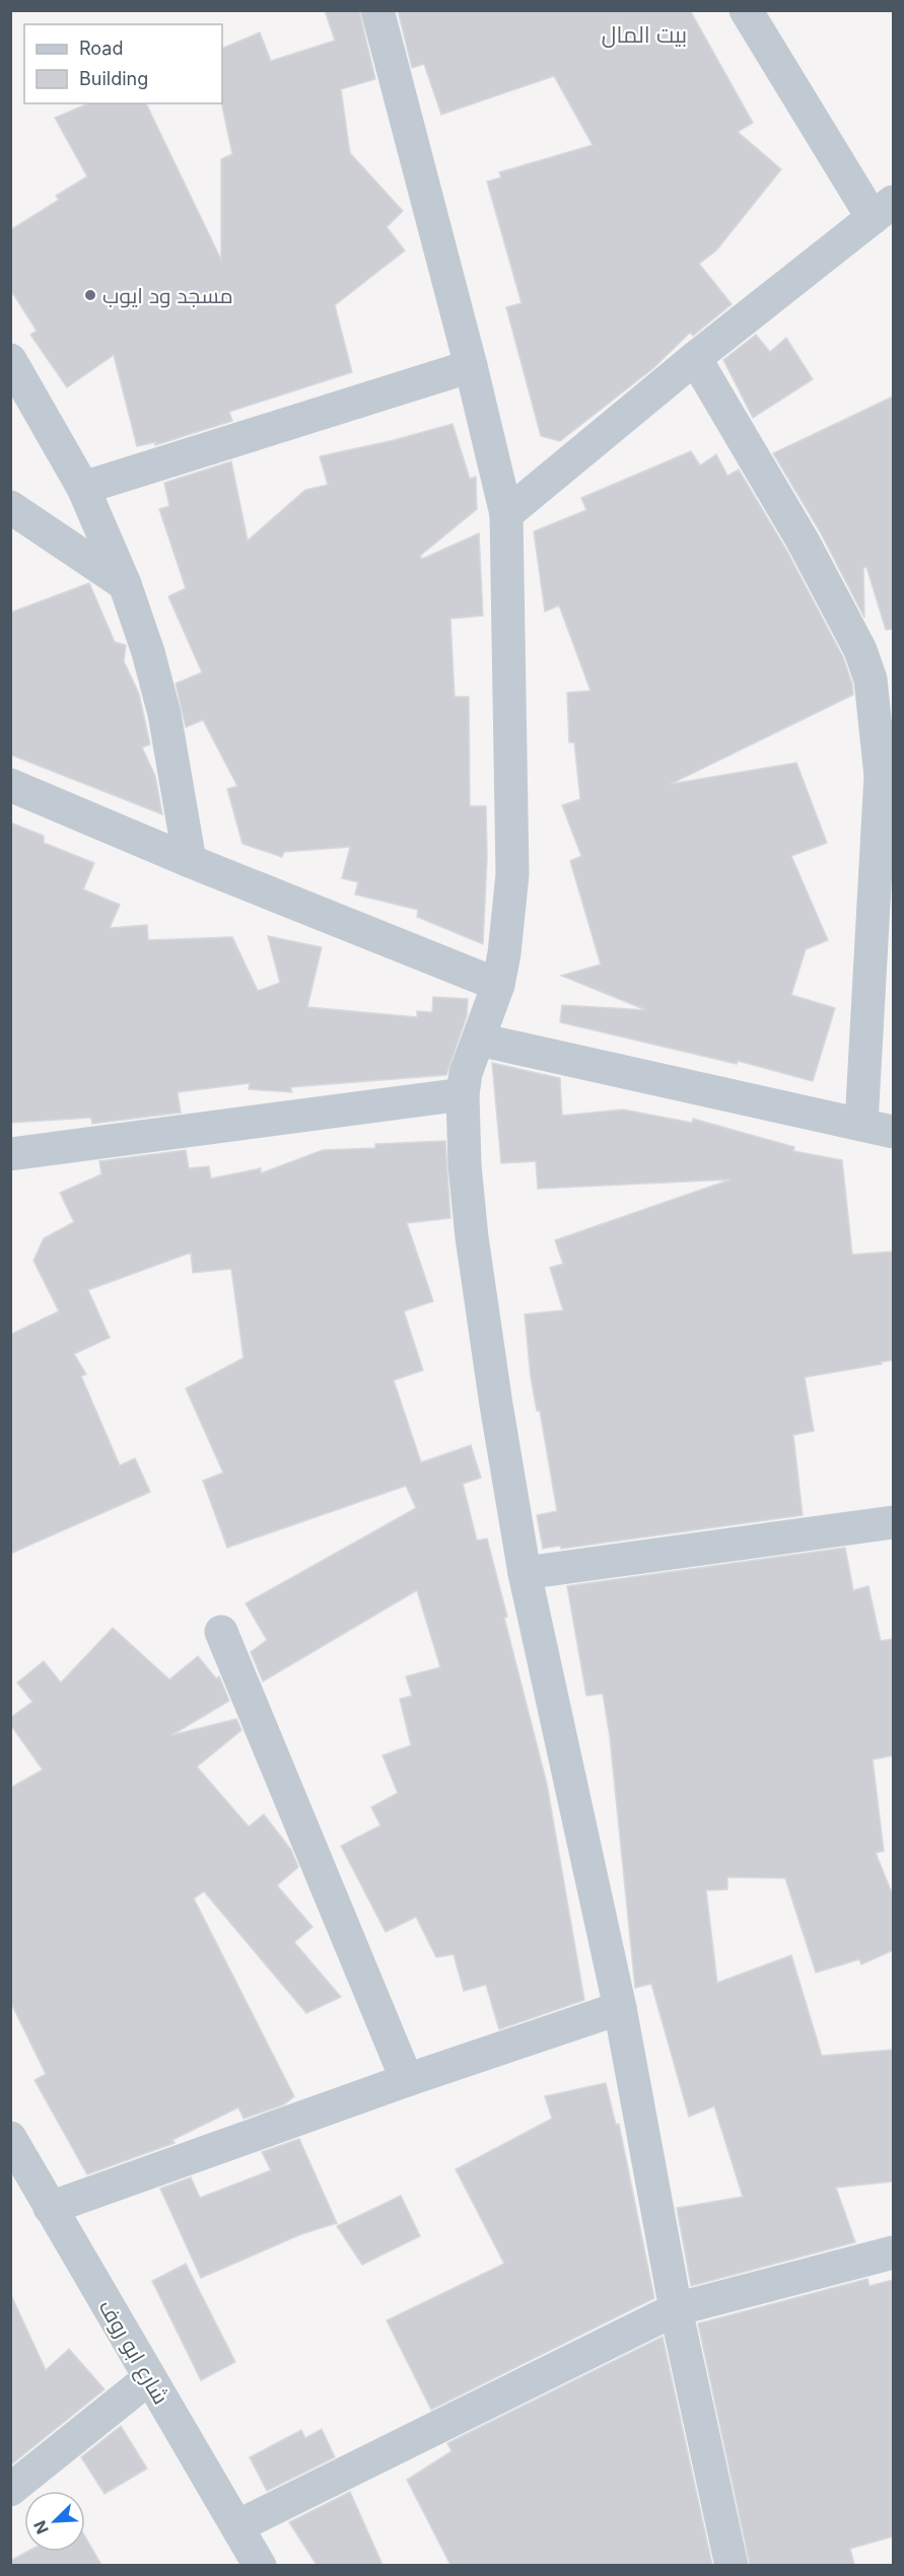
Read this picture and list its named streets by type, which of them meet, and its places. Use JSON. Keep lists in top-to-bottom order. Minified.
{"streets":{"street":["شارع ابو روف"]},"districts":["بيت المال"],"places":["مسجد ود ايوب"],"legend":["Road","Building"],"north":"bottom left"}
